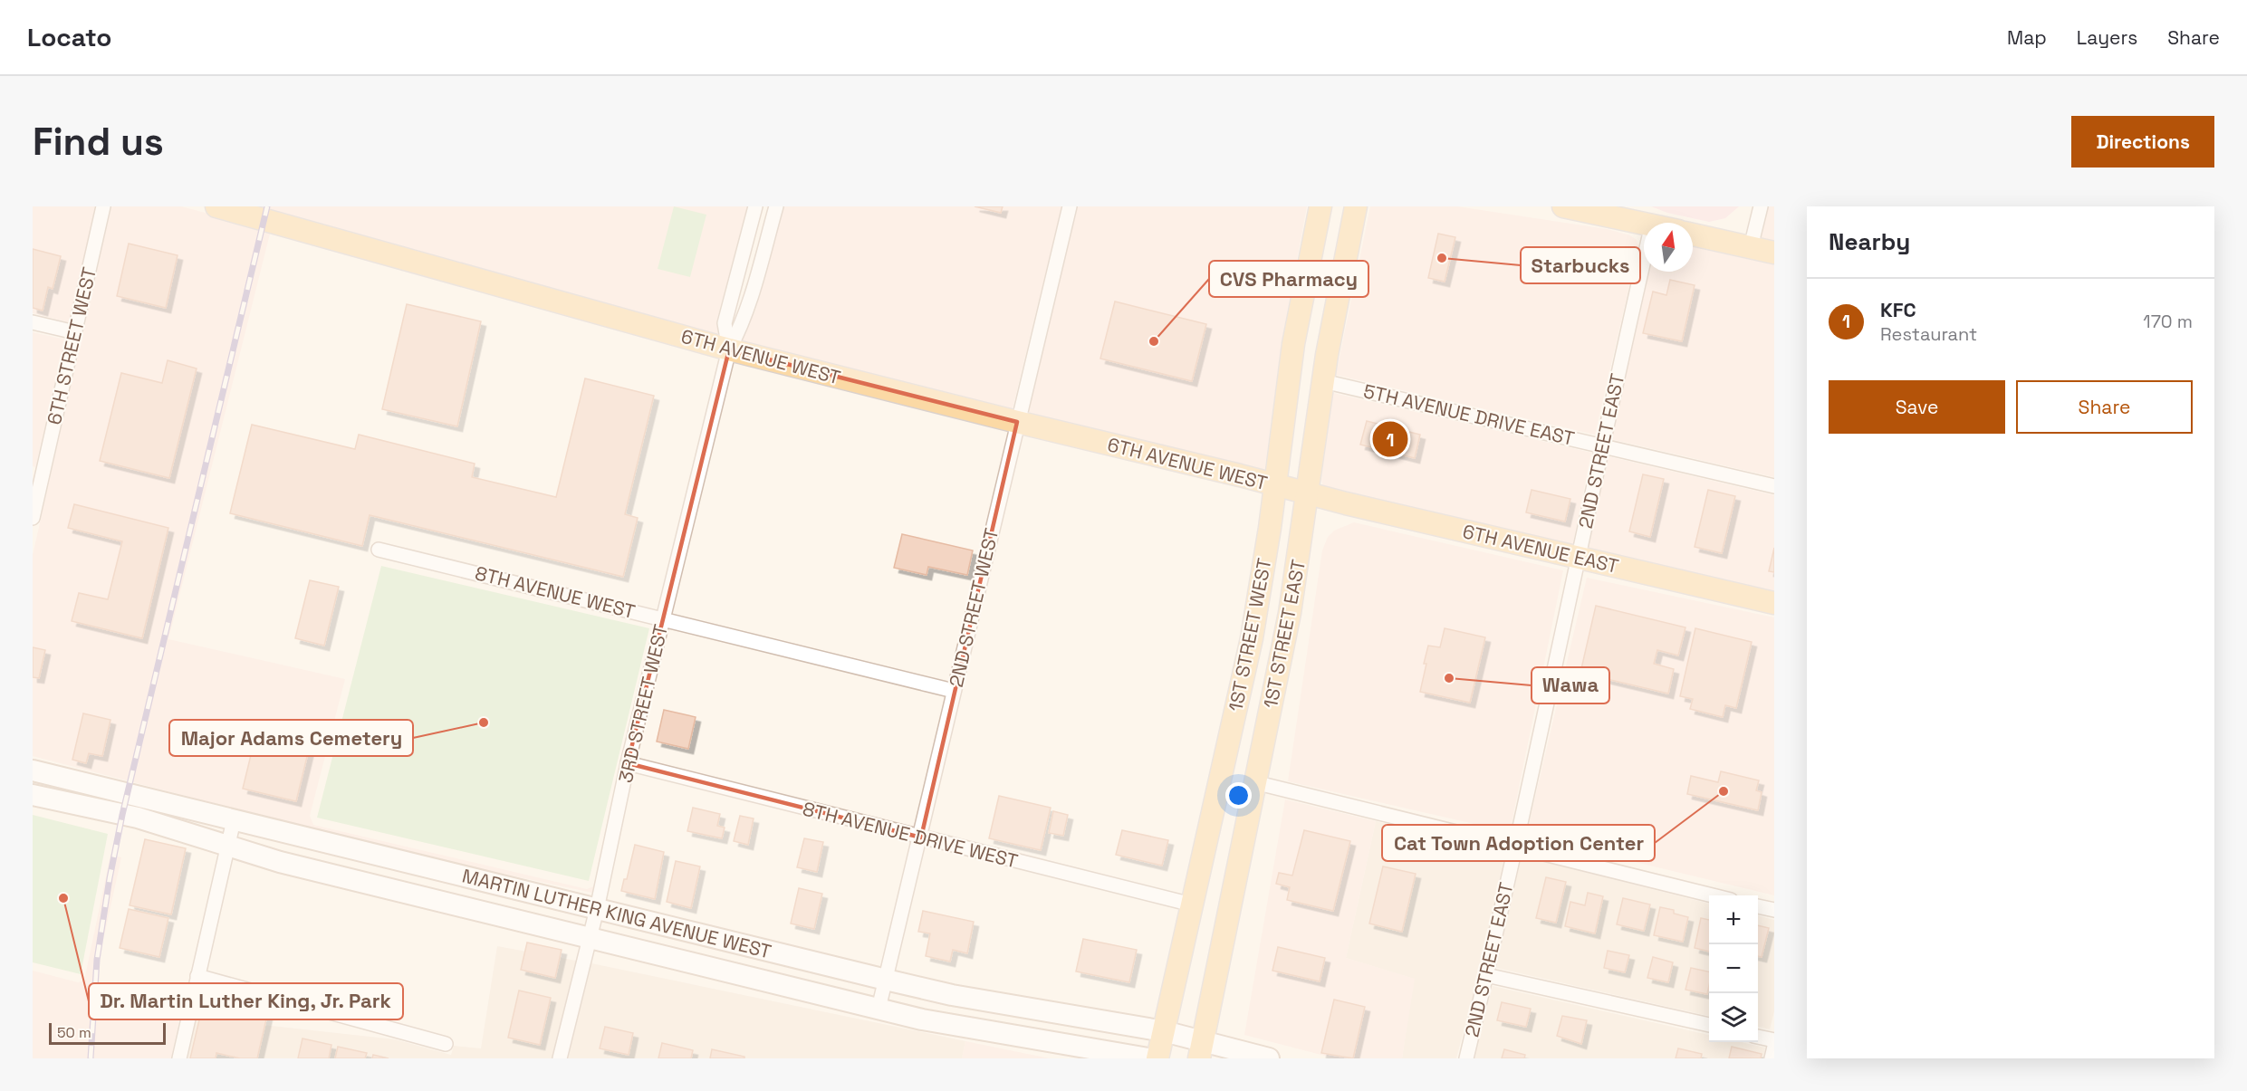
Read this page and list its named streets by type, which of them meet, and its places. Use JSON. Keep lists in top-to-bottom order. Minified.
{"streets":{"main road":["6TH AVENUE WEST","6TH AVENUE EAST","1ST STREET EAST","1ST STREET WEST"],"street":["6TH STREET WEST","5TH AVENUE DRIVE EAST","2ND STREET EAST","8TH AVENUE WEST","2ND STREET WEST","3RD STREET WEST","8TH AVENUE DRIVE WEST","MARTIN LUTHER KING AVENUE WEST"]},"crossings":[["6TH AVENUE WEST","6TH AVENUE EAST"],["6TH AVENUE WEST","2ND STREET WEST"],["6TH AVENUE WEST","1ST STREET EAST"],["6TH AVENUE WEST","1ST STREET WEST"],["6TH AVENUE WEST","3RD STREET WEST"],["5TH AVENUE DRIVE EAST","2ND STREET EAST"],["5TH AVENUE DRIVE EAST","1ST STREET EAST"],["2ND STREET EAST","6TH AVENUE EAST"],["6TH AVENUE EAST","1ST STREET EAST"],["8TH AVENUE WEST","2ND STREET WEST"],["8TH AVENUE WEST","3RD STREET WEST"],["2ND STREET WEST","8TH AVENUE DRIVE WEST"],["2ND STREET WEST","MARTIN LUTHER KING AVENUE WEST"],["1ST STREET EAST","MARTIN LUTHER KING AVENUE WEST"],["1ST STREET WEST","8TH AVENUE DRIVE WEST"],["1ST STREET WEST","MARTIN LUTHER KING AVENUE WEST"],["3RD STREET WEST","8TH AVENUE DRIVE WEST"],["3RD STREET WEST","MARTIN LUTHER KING AVENUE WEST"]],"places":["Starbucks","CVS Pharmacy","Wawa","Major Adams Cemetery","Cat Town Adoption Center","Dr. Martin Luther King, Jr. Park"],"scale_bar":"50 m","north":"top","page":{"header":"Locato","nav":["Map","Layers","Share"],"buttons":["Directions",["Save","Share"]],"title":"Find us","heading":"Nearby","list":[{"mark":"1","name":"KFC","note":"Restaurant","value":"170 m"}],"pins":"1","map_buttons":["+","−"],"scale":"50 m"}}
